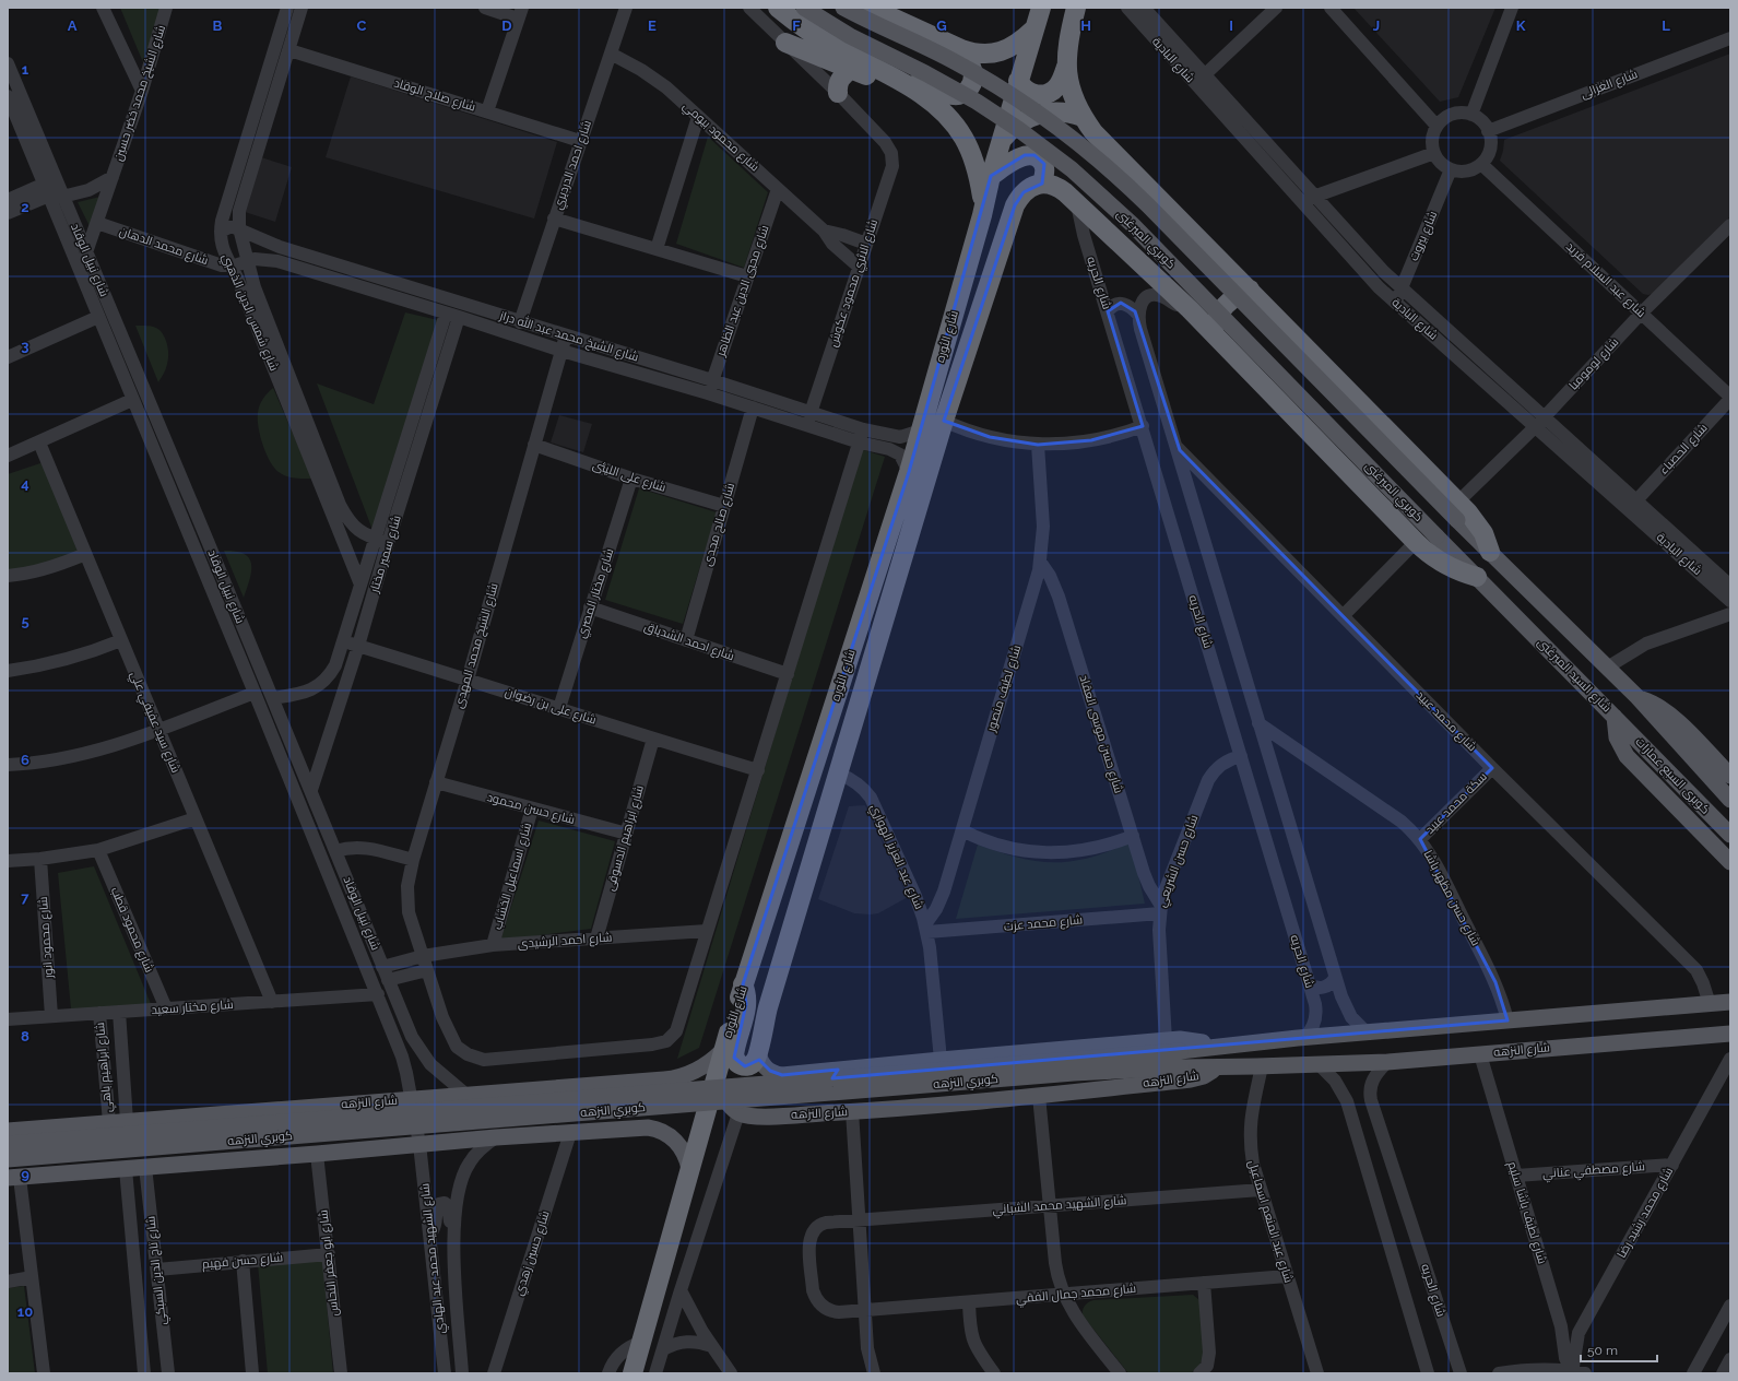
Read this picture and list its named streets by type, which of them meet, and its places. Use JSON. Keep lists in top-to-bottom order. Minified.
{"streets":{"highway":["شارع الثوره"],"main road":["كوبري الميرغنى","شارع السيد الميرغنى","كوبرى السبع عمارات","شارع النزهه","كوبري النزهه"],"street":["شارع البادية","شارع الغزالى","شارع الشيخ محمد خضر حسين","شارع صلاح الوقاد","شارع محمود بيومي","شارع احمد الدرديري","شارع بيروت","شارع محمد الدهان","شارع نبيل الوقاد","شارع عبد السلام فريد","شارع الاثري محمود عكوش","شارع الحريه","شارع محيي الدين عبد الظاهر","شارع شمس الدين الذهبي","شارع الشيخ محمد عبد الله دراز","شارع لومومبا","شارع الحصباء","شارع على الليثى","شارع صالح مجدى","شارع سمير مختار","شارع مختار المصري","شارع احمد الشدياق","شارع الشيخ محمد المهدى","شارع لطيف منصور","شارع على بن رضوان","شارع محمد عبيد","شارع سيد عفيفي علي","شارع حسن موسى العقاد","سكة محمد عبيد","شارع حسن محمود","شارع ابراهيم الدسوقى","شارع عبد العزيز الهواري","شارع حسن الشريعي","شارع اسماعيل الخشاب","شارع حسن مظهر باشا","شارع محمد عزت","شارع محمود قطب","شارع محمود انور","شارع احمد الرشيدى","شارع مختار سعيد","شارع ابراهيم باهي","شارع مصطفي عناني","شارع الشهيد محمد الشباني","شارع لطيف باشا سليم","شارع محمد رشيد رضا","شارع عبد المنعم اسماعيل","شارع حسين زهدي","شارع الشهيد محمد عبد الهادي","شارع حسن فهيم","شارع ابو جعفر النحاس","شارع تاج الدين السبكي","شارع محمد جمال الفقي"]},"crossings":[["شارع البادية","شارع بيروت"],["شارع البادية","شارع لومومبا"],["شارع البادية","شارع الحصباء"],["شارع الغزالى","شارع بيروت"],["شارع الغزالى","شارع عبد السلام فريد"],["شارع الشيخ محمد خضر حسين","شارع محمد الدهان"],["شارع الشيخ محمد خضر حسين","شارع نبيل الوقاد"],["شارع صلاح الوقاد","شارع احمد الدرديري"],["شارع صلاح الوقاد","شارع شمس الدين الذهبي"],["شارع محمود بيومي","شارع احمد الدرديري"],["شارع محمود بيومي","شارع الاثري محمود عكوش"],["شارع محمود بيومي","شارع محيي الدين عبد الظاهر"],["شارع احمد الدرديري","شارع الشيخ محمد عبد الله دراز"],["شارع بيروت","شارع عبد السلام فريد"],["كوبري الميرغنى","شارع لومومبا"],["كوبري الميرغنى","شارع السيد الميرغنى"],["شارع محمد الدهان","شارع شمس الدين الذهبي"],["شارع محمد الدهان","شارع الشيخ محمد عبد الله دراز"],["شارع نبيل الوقاد","شارع سمير مختار"],["شارع نبيل الوقاد","شارع احمد الرشيدى"],["شارع نبيل الوقاد","شارع مختار سعيد"],["شارع نبيل الوقاد","شارع النزهه"],["شارع نبيل الوقاد","شارع الشهيد محمد عبد الهادي"],["شارع عبد السلام فريد","شارع لومومبا"],["شارع عبد السلام فريد","شارع الحصباء"],["شارع الاثري محمود عكوش","شارع الشيخ محمد عبد الله دراز"],["شارع الحريه","شارع حسن الشريعي"],["شارع الحريه","شارع النزهه"],["شارع محيي الدين عبد الظاهر","شارع الشيخ محمد عبد الله دراز"],["شارع شمس الدين الذهبي","شارع الشيخ محمد عبد الله دراز"],["شارع شمس الدين الذهبي","شارع سمير مختار"],["شارع الشيخ محمد عبد الله دراز","شارع الثوره"],["شارع الشيخ محمد عبد الله دراز","شارع صالح مجدى"],["شارع الشيخ محمد عبد الله دراز","شارع سمير مختار"],["شارع الشيخ محمد عبد الله دراز","شارع الشيخ محمد المهدى"],["شارع الثوره","شارع عبد العزيز الهواري"],["شارع الثوره","شارع النزهه"],["شارع على الليثى","شارع صالح مجدى"],["شارع على الليثى","شارع مختار المصري"],["شارع على الليثى","شارع الشيخ محمد المهدى"],["شارع صالح مجدى","شارع احمد الشدياق"],["شارع سمير مختار","شارع على بن رضوان"],["شارع مختار المصري","شارع احمد الشدياق"],["شارع مختار المصري","شارع على بن رضوان"],["شارع احمد الشدياق","شارع الشيخ محمد المهدى"],["شارع الشيخ محمد المهدى","شارع على بن رضوان"],["شارع الشيخ محمد المهدى","شارع حسن محمود"],["شارع الشيخ محمد المهدى","شارع احمد الرشيدى"],["شارع السيد الميرغنى","كوبرى السبع عمارات"],["شارع لطيف منصور","شارع حسن موسى العقاد"],["شارع لطيف منصور","شارع عبد العزيز الهواري"],["شارع لطيف منصور","شارع محمد عزت"],["شارع على بن رضوان","شارع ابراهيم الدسوقى"],["شارع محمد عبيد","سكة محمد عبيد"],["شارع سيد عفيفي علي","شارع مختار سعيد"],["شارع حسن موسى العقاد","شارع حسن الشريعي"],["شارع حسن موسى العقاد","شارع محمد عزت"],["سكة محمد عبيد","شارع حسن مظهر باشا"],["شارع حسن محمود","شارع ابراهيم الدسوقى"],["شارع حسن محمود","شارع اسماعيل الخشاب"],["شارع ابراهيم الدسوقى","شارع احمد الرشيدى"],["شارع عبد العزيز الهواري","شارع محمد عزت"],["شارع حسن الشريعي","شارع محمد عزت"],["شارع اسماعيل الخشاب","شارع احمد الرشيدى"],["شارع محمود قطب","شارع مختار سعيد"],["شارع محمود انور","شارع مختار سعيد"],["شارع مختار سعيد","شارع ابراهيم باهي"],["شارع النزهه","شارع ابراهيم باهي"],["شارع النزهه","كوبري النزهه"],["شارع النزهه","شارع لطيف باشا سليم"],["شارع النزهه","شارع عبد المنعم اسماعيل"],["شارع مصطفي عناني","شارع لطيف باشا سليم"],["شارع مصطفي عناني","شارع محمد رشيد رضا"],["شارع الشهيد محمد الشباني","شارع عبد المنعم اسماعيل"],["شارع الشهيد محمد الشباني","شارع محمد جمال الفقي"],["شارع لطيف باشا سليم","شارع محمد رشيد رضا"],["شارع عبد المنعم اسماعيل","شارع محمد جمال الفقي"],["شارع حسن فهيم","شارع ابو جعفر النحاس"],["شارع حسن فهيم","شارع تاج الدين السبكي"]],"scale_bar":"50 m","grid":{"columns":["A","B","C","D","E","F","G","H","I","J","K","L"],"rows":["1","2","3","4","5","6","7","8","9","10"]}}
